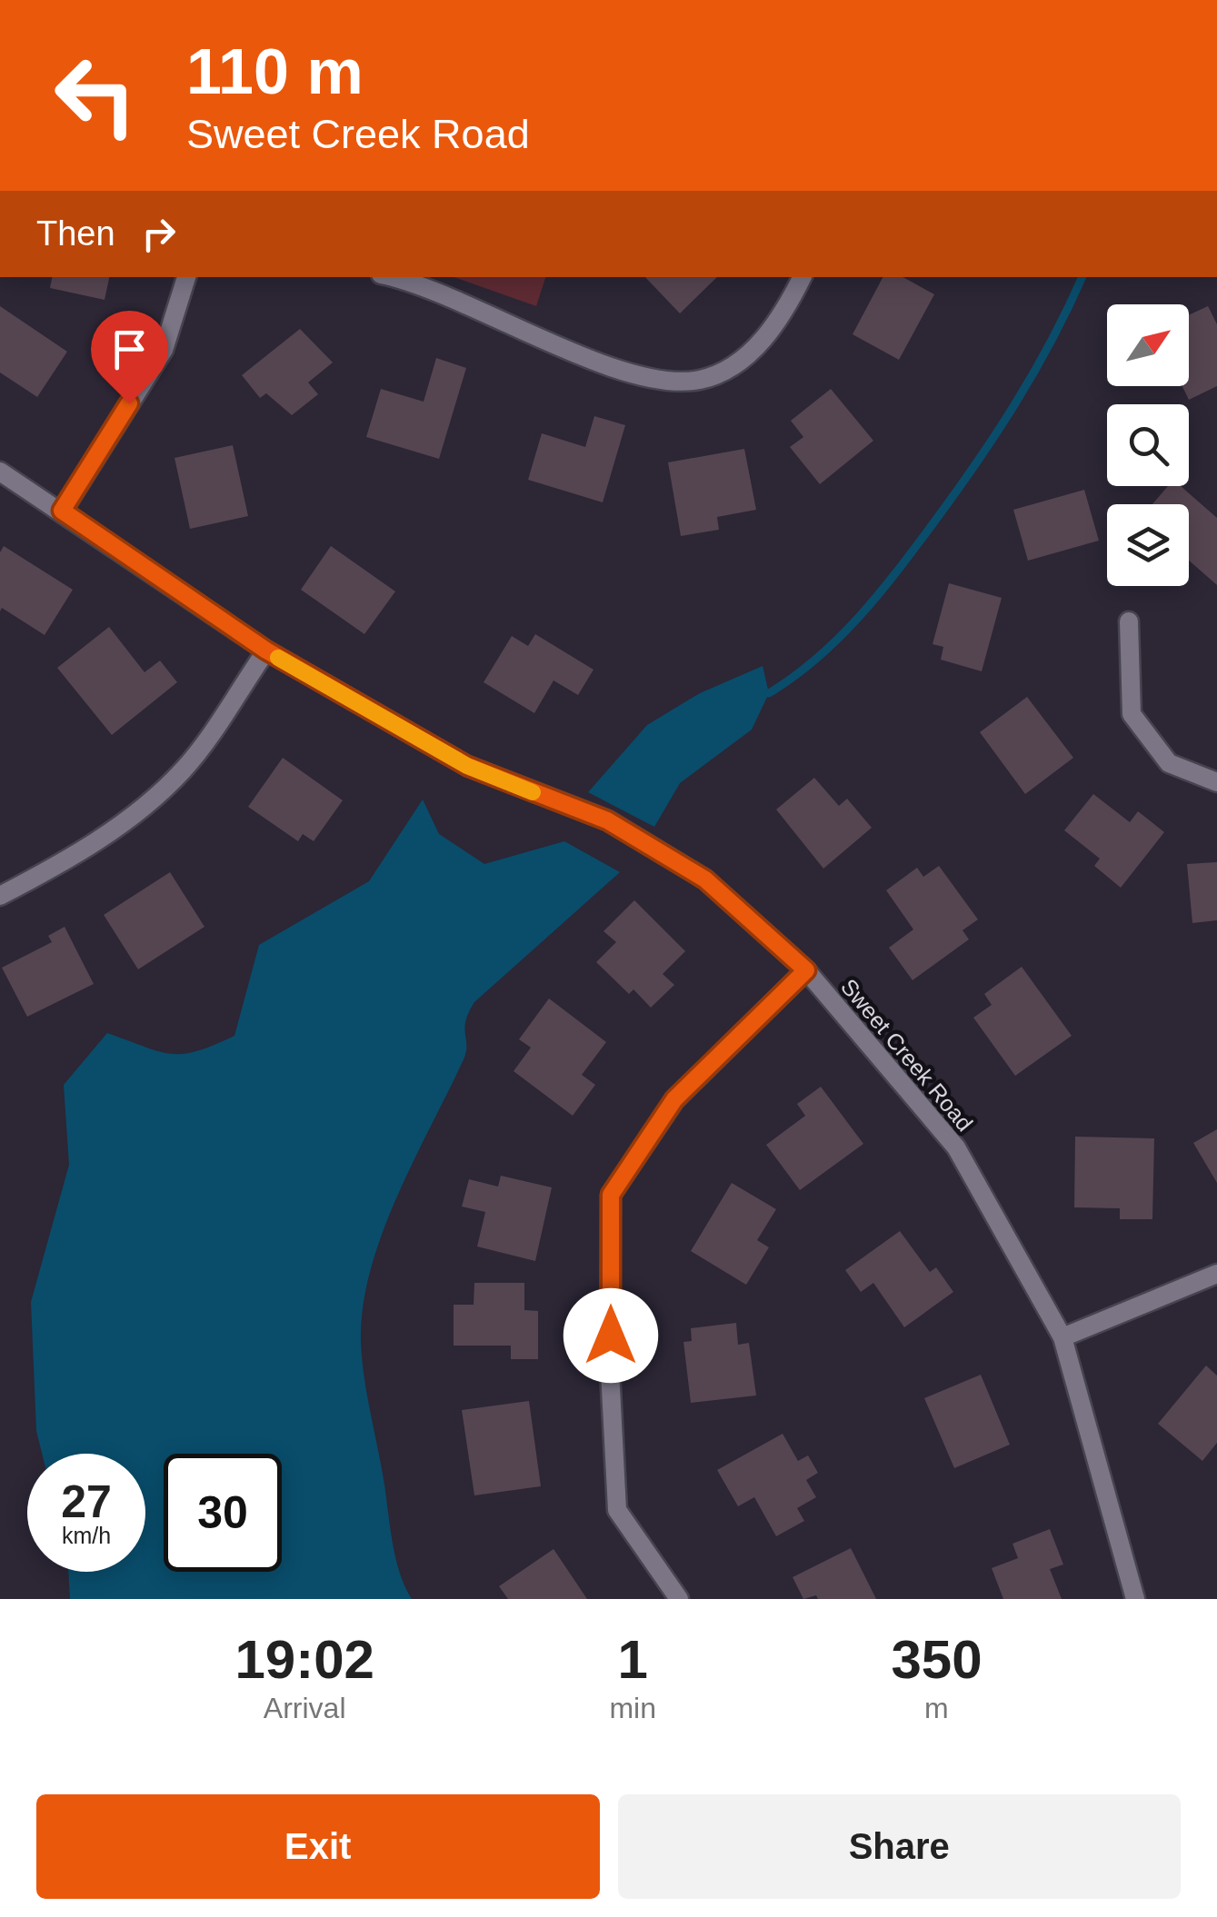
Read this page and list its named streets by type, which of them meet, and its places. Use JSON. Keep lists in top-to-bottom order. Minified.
{"streets":{"street":["Sweet Creek Road"]},"north":"top right","page":{"turn":["110 m","Sweet Creek Road"],"then":"Then","speed":"27 km/h","limit":"30","eta":["19:02","Arrival","1","min","350","m"],"buttons":["Exit","Share"]}}
